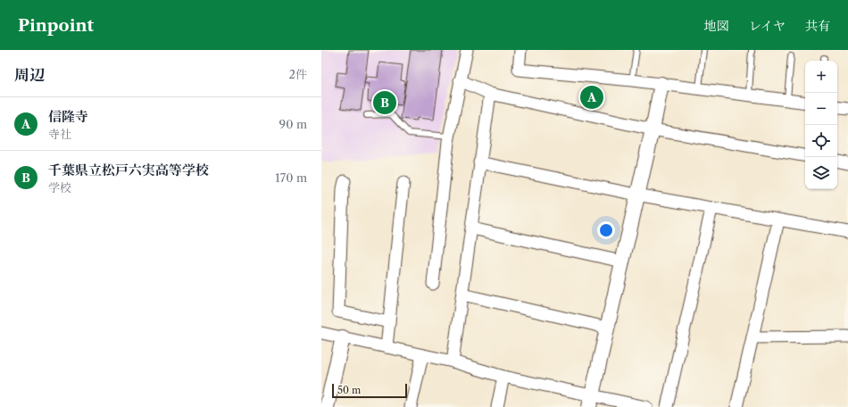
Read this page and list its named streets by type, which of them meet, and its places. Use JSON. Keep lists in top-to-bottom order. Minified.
{"scale_bar":"50 m","page":{"header":"Pinpoint","nav":["地図","レイヤ","共有"],"heading":["周辺","2件"],"map_buttons":["+","−"],"pins":["A","B"],"list":[{"mark":"A","name":"信隆寺","note":"寺社","value":"90 m"},{"mark":"B","name":"千葉県立松戸六実高等学校","note":"学校","value":"170 m"}],"scale":"50 m"}}
